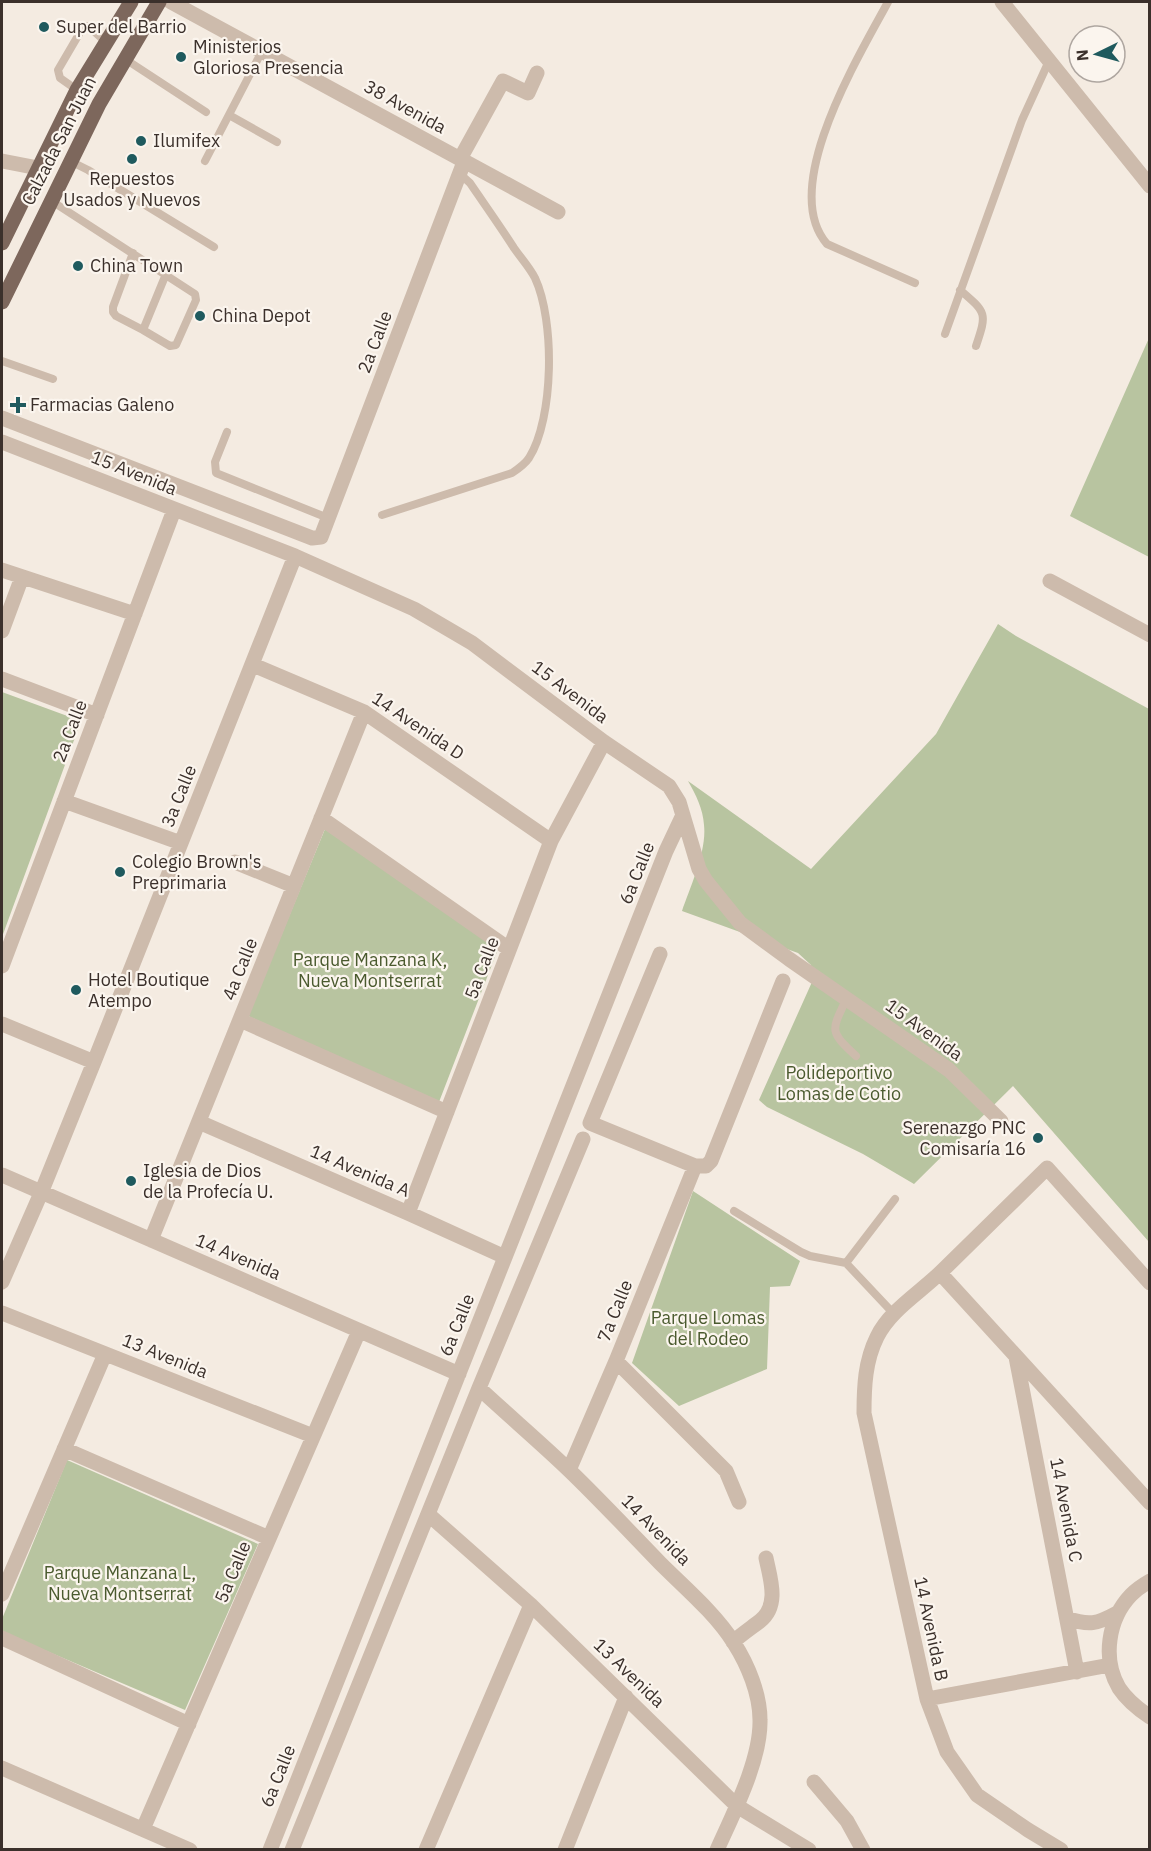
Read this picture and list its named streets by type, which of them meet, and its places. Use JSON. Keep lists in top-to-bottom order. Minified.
{"streets":{"main road":["Calzada San Juan"],"street":["38 Avenida","2a Calle","15 Avenida","14 Avenida D","3a Calle","6a Calle","5a Calle","4a Calle","14 Avenida A","14 Avenida","7a Calle","13 Avenida","14 Avenida C","14 Avenida B"]},"crossings":[["38 Avenida","2a Calle"],["2a Calle","15 Avenida"],["15 Avenida","3a Calle"],["15 Avenida","6a Calle"],["15 Avenida","5a Calle"],["14 Avenida D","3a Calle"],["14 Avenida D","5a Calle"],["14 Avenida D","4a Calle"],["3a Calle","14 Avenida"],["6a Calle","14 Avenida A"],["6a Calle","14 Avenida"],["5a Calle","14 Avenida A"],["5a Calle","14 Avenida"],["5a Calle","13 Avenida"],["4a Calle","14 Avenida A"],["4a Calle","14 Avenida"],["14 Avenida","7a Calle"],["14 Avenida","13 Avenida"]],"parks":["Parque Manzana K, Nueva Montserrat","Polideportivo Lomas de Cotio","Parque Lomas del Rodeo","Parque Manzana L, Nueva Montserrat"],"places":{"other":["Super del Barrio","Ministerios Gloriosa Presencia","Ilumifex","Repuestos Usados y Nuevos","China Town","China Depot","Colegio Brown's Preprimaria","Hotel Boutique Atempo","Serenazgo PNC Comisaría 16","Iglesia de Dios de la Profecía U."],"health":["Farmacias Galeno"]},"north":"left"}
